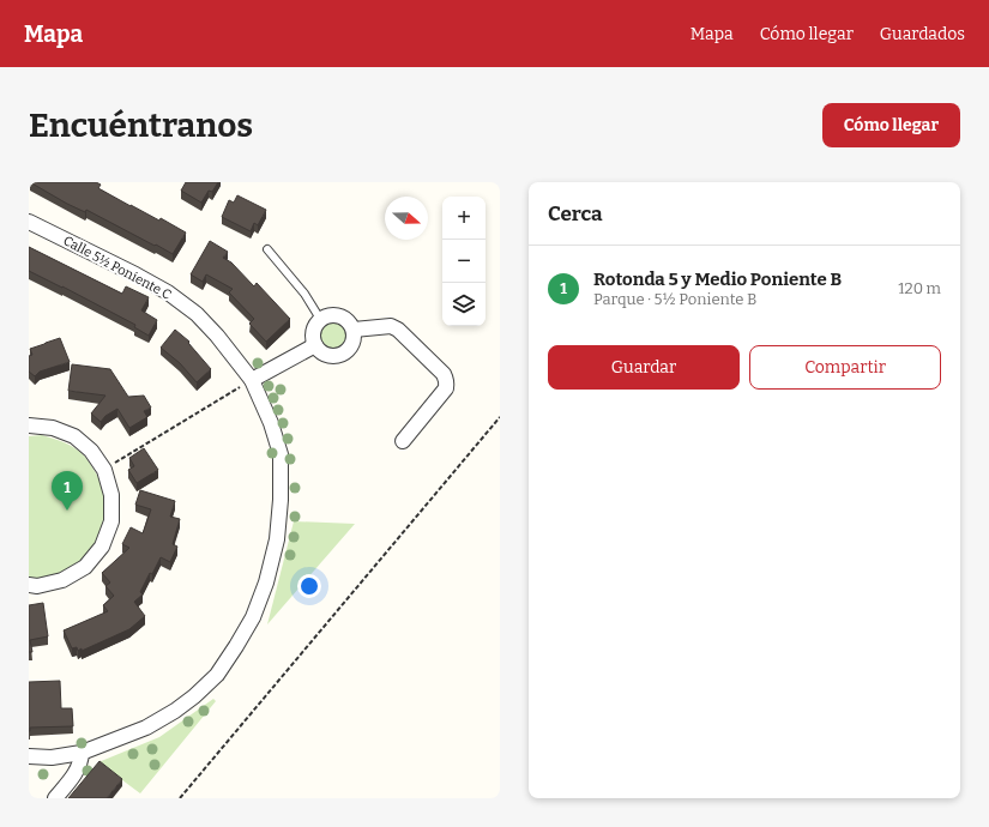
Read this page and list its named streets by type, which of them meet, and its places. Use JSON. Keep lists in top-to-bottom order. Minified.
{"streets":{"street":["Calle 5½ Poniente C"]},"north":"right","page":{"header":"Mapa","nav":["Mapa","Cómo llegar","Guardados"],"buttons":["Cómo llegar",["Guardar","Compartir"]],"title":"Encuéntranos","heading":"Cerca","map_buttons":["+","−"],"list":[{"mark":"1","name":"Rotonda 5 y Medio Poniente B","note":"Parque · 5½ Poniente B","value":"120 m"}],"pins":"1"}}
